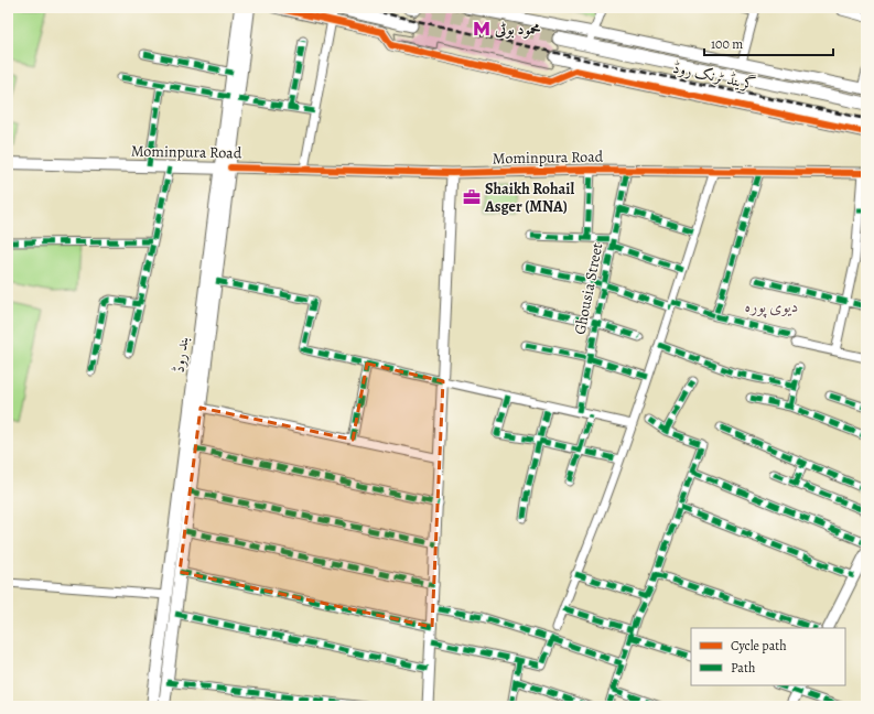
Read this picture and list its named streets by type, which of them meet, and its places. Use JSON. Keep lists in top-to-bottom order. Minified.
{"streets":{"main road":["گرینڈ ٹرنک روڈ","Mominpura Road","بند روڈ"],"street":["Ghousia Street"]},"crossings":[["Mominpura Road","Ghousia Street"],["Mominpura Road","بند روڈ"]],"districts":["دیوی پورہ"],"places":{"metro station":["محمود بوٹی"],"office":["Shaikh Rohail Asger (MNA)"]},"legend":["Cycle path","Path"],"scale_bar":"100 m"}
